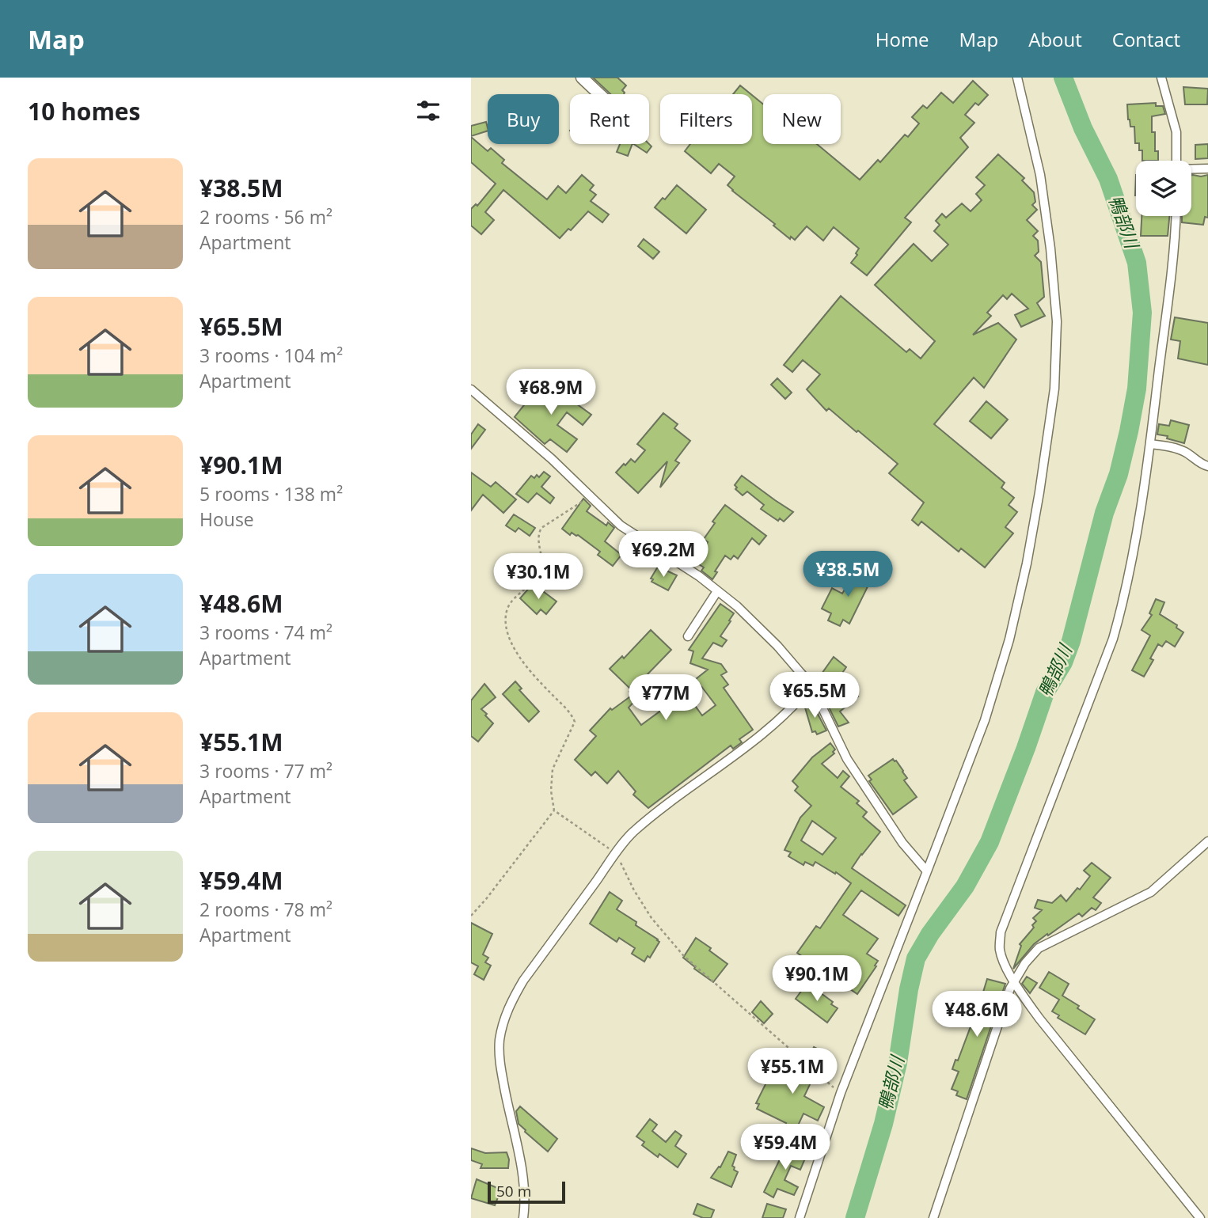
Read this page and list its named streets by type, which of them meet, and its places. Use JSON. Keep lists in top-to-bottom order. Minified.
{"water":["鴨部川"],"scale_bar":"50 m","page":{"header":"Map","nav":["Home","Map","About","Contact"],"heading":"10 homes","chip":["Buy","Rent","Filters","New"],"list":[{"name":"¥38.5M","note":"2 rooms · 56 m² · Apartment"},{"name":"¥65.5M","note":"3 rooms · 104 m² · Apartment"},{"name":"¥90.1M","note":"5 rooms · 138 m² · House"},{"name":"¥48.6M","note":"3 rooms · 74 m² · Apartment"},{"name":"¥55.1M","note":"3 rooms · 77 m² · Apartment"},{"name":"¥59.4M","note":"2 rooms · 78 m² · Apartment"}],"price":["¥68.9M","¥69.2M","¥38.5M","¥30.1M","¥65.5M","¥77M","¥90.1M","¥48.6M","¥55.1M","¥59.4M"],"scale":"50 m"}}
